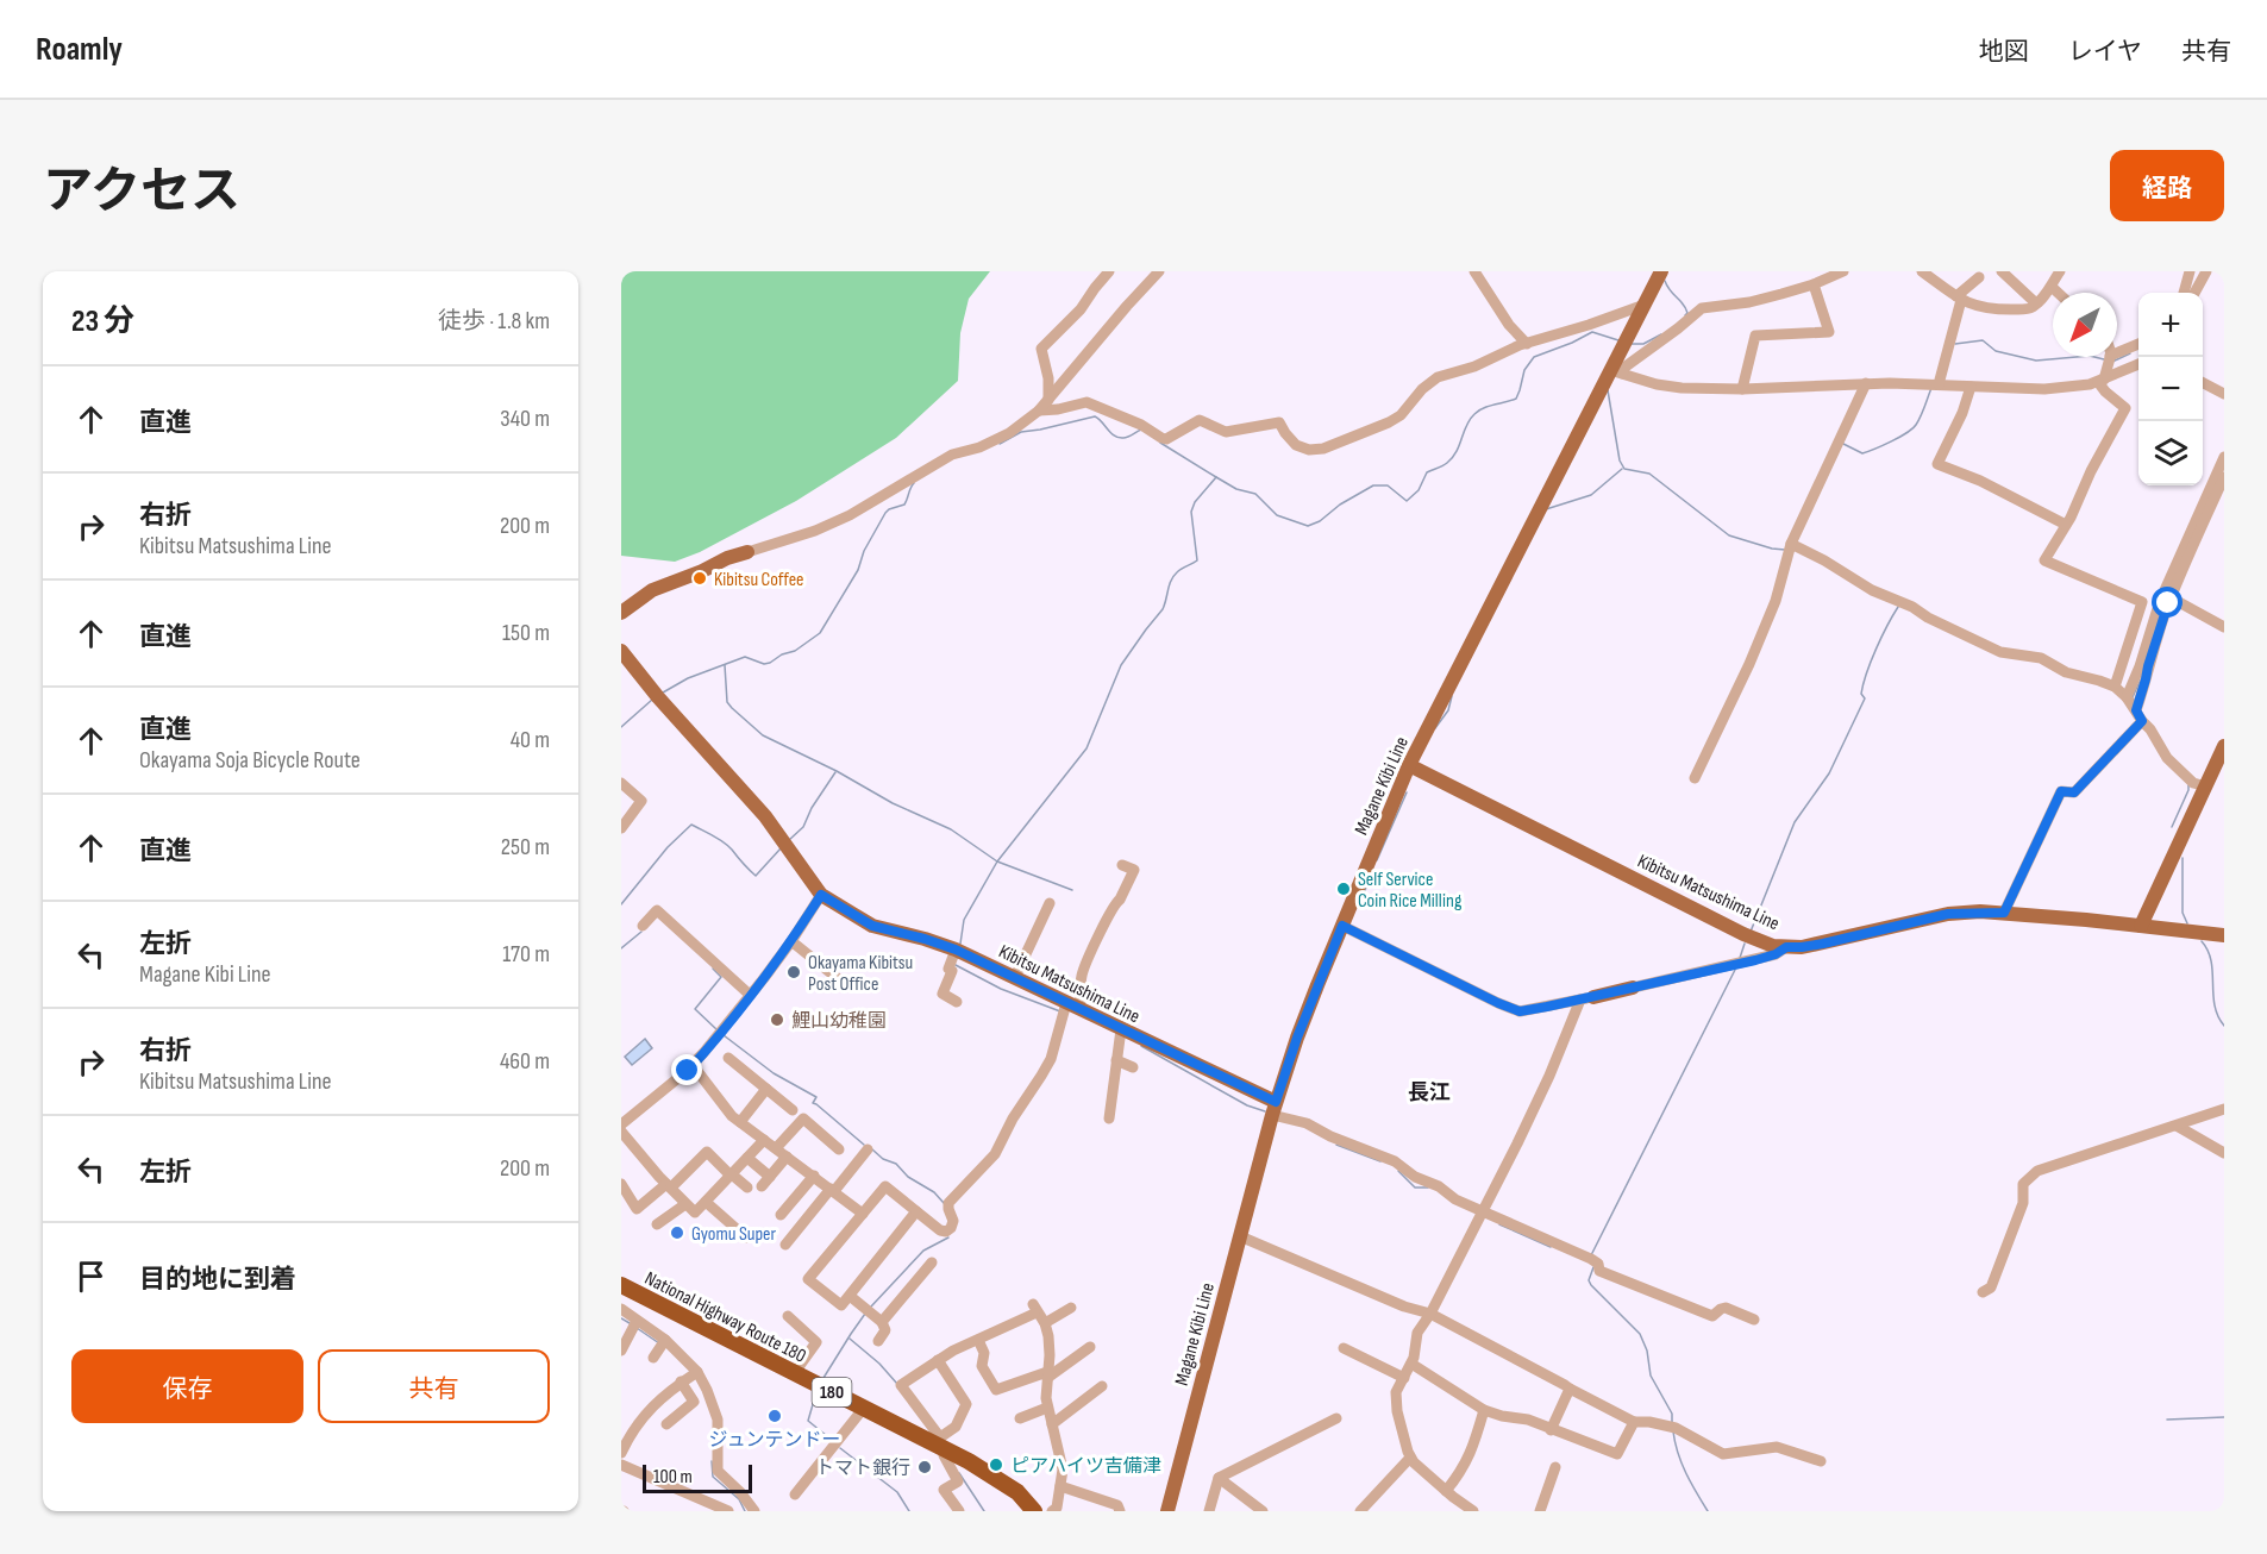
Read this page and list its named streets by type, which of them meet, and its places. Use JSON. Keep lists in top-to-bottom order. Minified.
{"streets":{"highway":["National Highway Route 180","180"],"main road":["Magane Kibi Line","Kibitsu Matsushima Line"]},"crossings":[["Magane Kibi Line","Kibitsu Matsushima Line"]],"districts":["長江"],"places":["Kibitsu Coffee","Self Service Coin Rice Milling","Okayama Kibitsu Post Office","鯉山幼稚園","Gyomu Super","ジュンテンドー","ピアハイツ吉備津","トマト銀行"],"scale_bar":"100 m","north":"bottom left","page":{"header":"Roamly","nav":["地図","レイヤ","共有"],"title":"アクセス","buttons":["経路",["保存","共有"]],"heading":["23 分","徒歩 · 1.8 km"],"map_buttons":["+","−"],"list":[["直進","340 m"],["右折","Kibitsu Matsushima Line","200 m"],["直進","150 m"],["直進","Okayama Soja Bicycle Route","40 m"],["直進","250 m"],["左折","Magane Kibi Line","170 m"],["右折","Kibitsu Matsushima Line","460 m"],["左折","200 m"],"目的地に到着"],"scale":"100 m"}}
